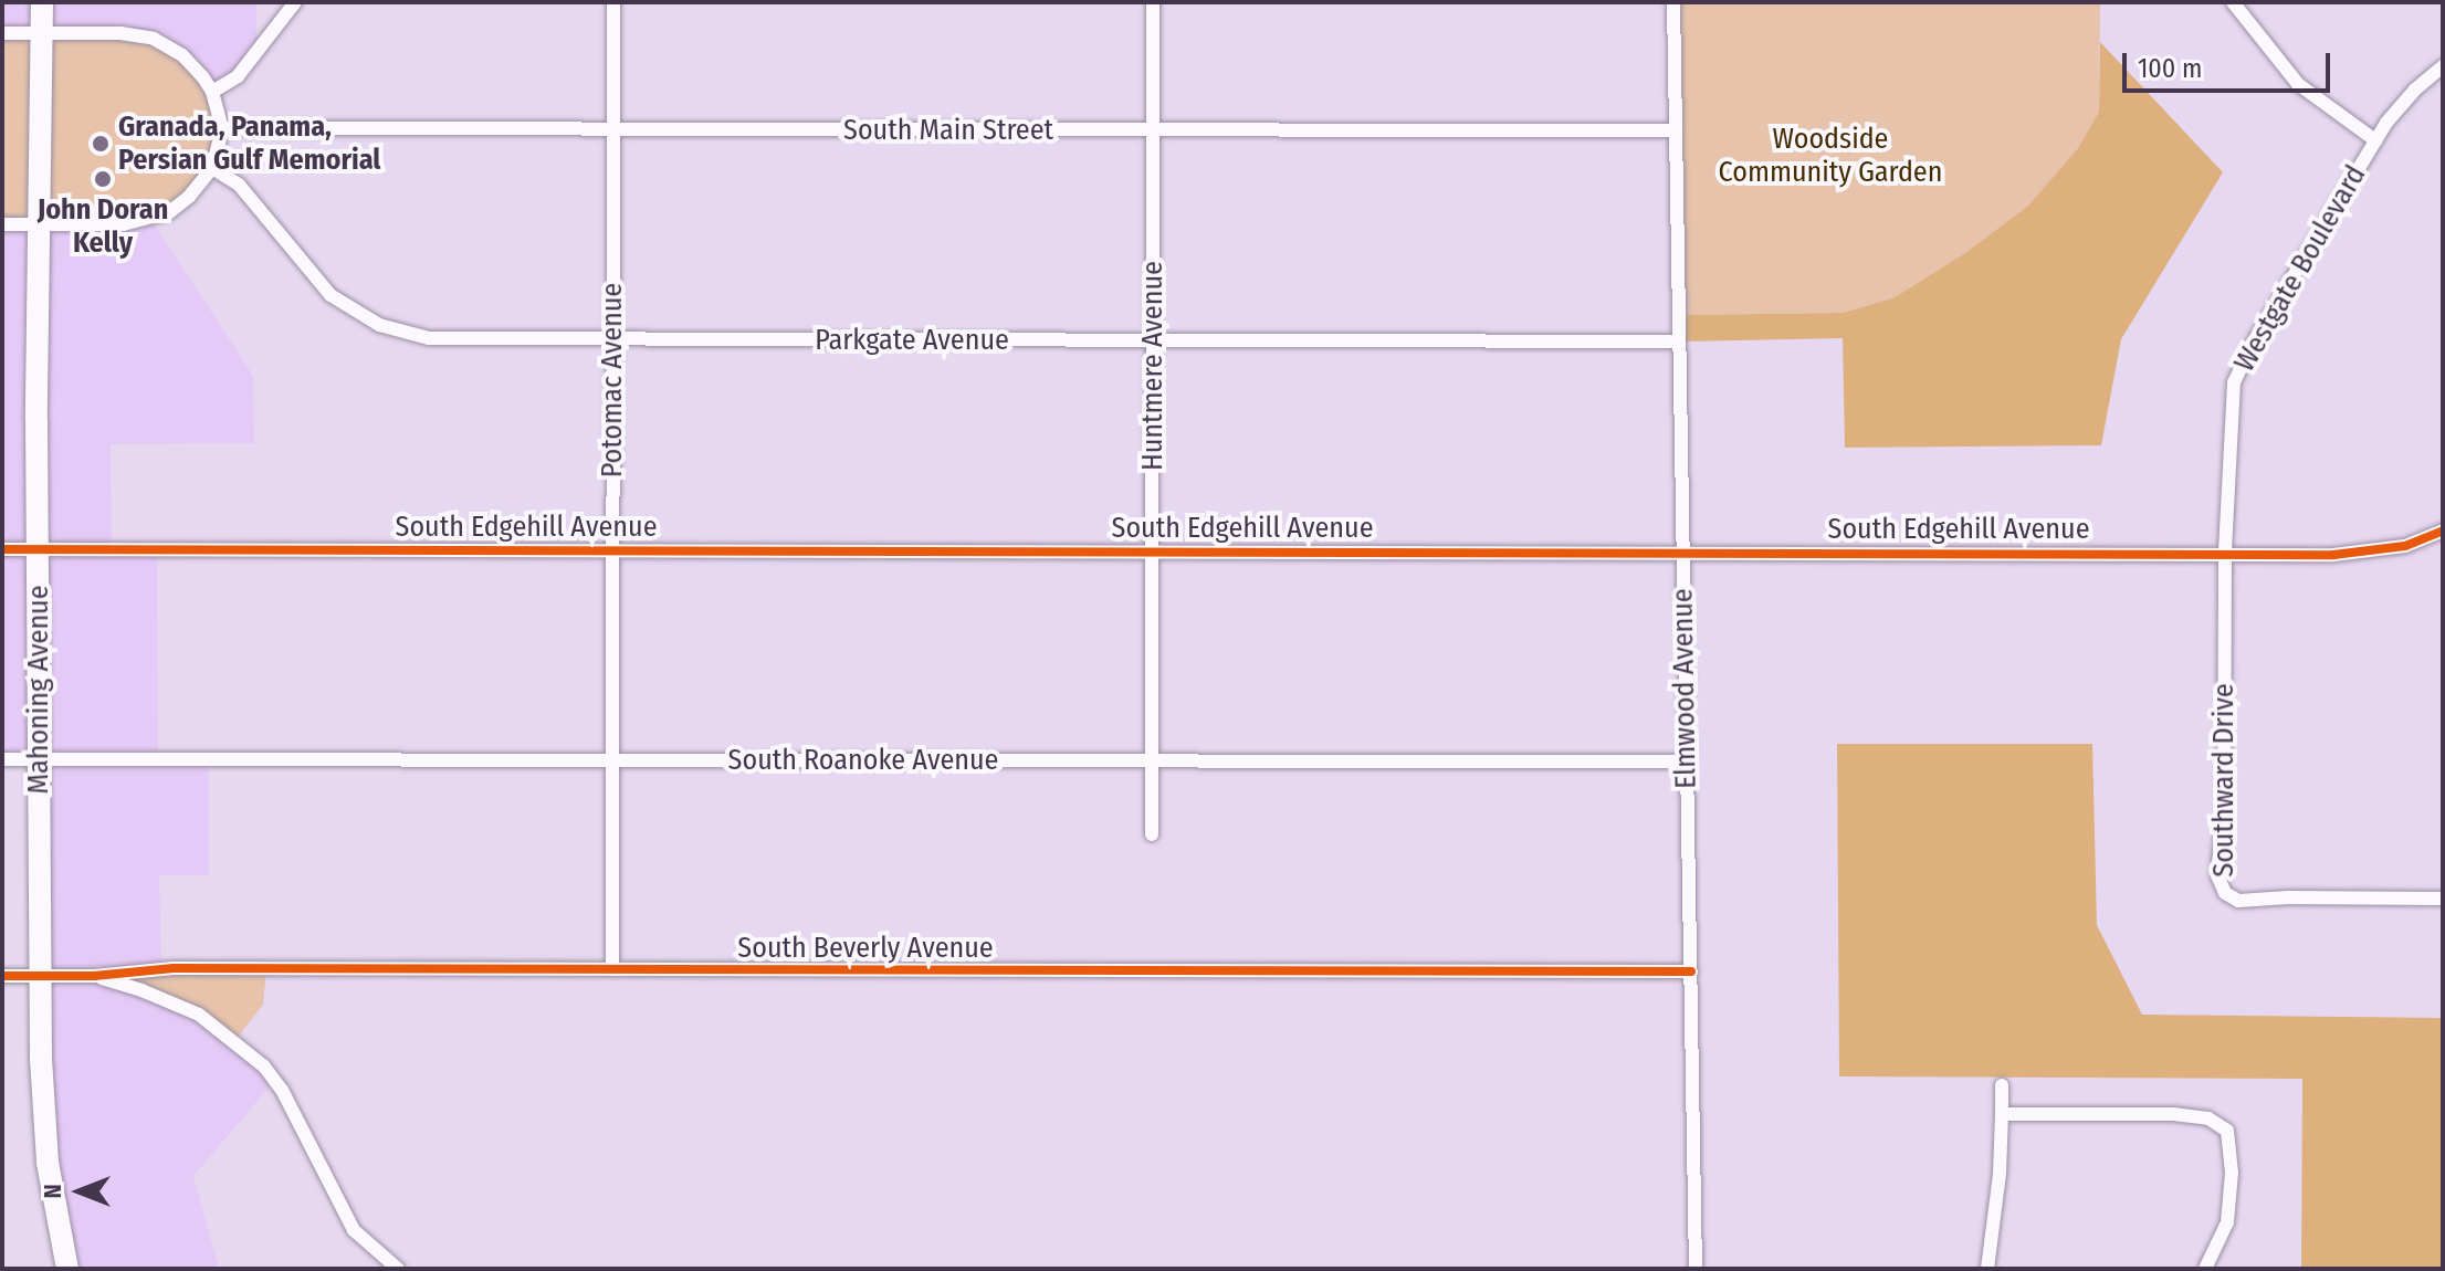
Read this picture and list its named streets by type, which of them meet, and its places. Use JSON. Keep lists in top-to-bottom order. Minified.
{"streets":{"main road":["Mahoning Avenue"],"street":["South Main Street","Westgate Boulevard","Parkgate Avenue","Huntmere Avenue","Potomac Avenue","South Edgehill Avenue","Elmwood Avenue","South Roanoke Avenue","Southward Drive","South Beverly Avenue"]},"crossings":[["South Main Street","Parkgate Avenue"],["South Main Street","Huntmere Avenue"],["South Main Street","Potomac Avenue"],["South Main Street","Elmwood Avenue"],["South Main Street","Mahoning Avenue"],["Westgate Boulevard","South Edgehill Avenue"],["Westgate Boulevard","Southward Drive"],["Parkgate Avenue","Huntmere Avenue"],["Parkgate Avenue","Potomac Avenue"],["Parkgate Avenue","Elmwood Avenue"],["Parkgate Avenue","Mahoning Avenue"],["Huntmere Avenue","South Edgehill Avenue"],["Huntmere Avenue","South Roanoke Avenue"],["Potomac Avenue","South Edgehill Avenue"],["Potomac Avenue","South Roanoke Avenue"],["Potomac Avenue","South Beverly Avenue"],["South Edgehill Avenue","Elmwood Avenue"],["South Edgehill Avenue","Mahoning Avenue"],["South Edgehill Avenue","Southward Drive"],["Elmwood Avenue","South Roanoke Avenue"],["Elmwood Avenue","South Beverly Avenue"],["Mahoning Avenue","South Roanoke Avenue"],["Mahoning Avenue","South Beverly Avenue"]],"parks":["Woodside Community Garden"],"places":["Granada, Panama, Persian Gulf Memorial","John Doran Kelly"],"scale_bar":"100 m","north":"left"}
